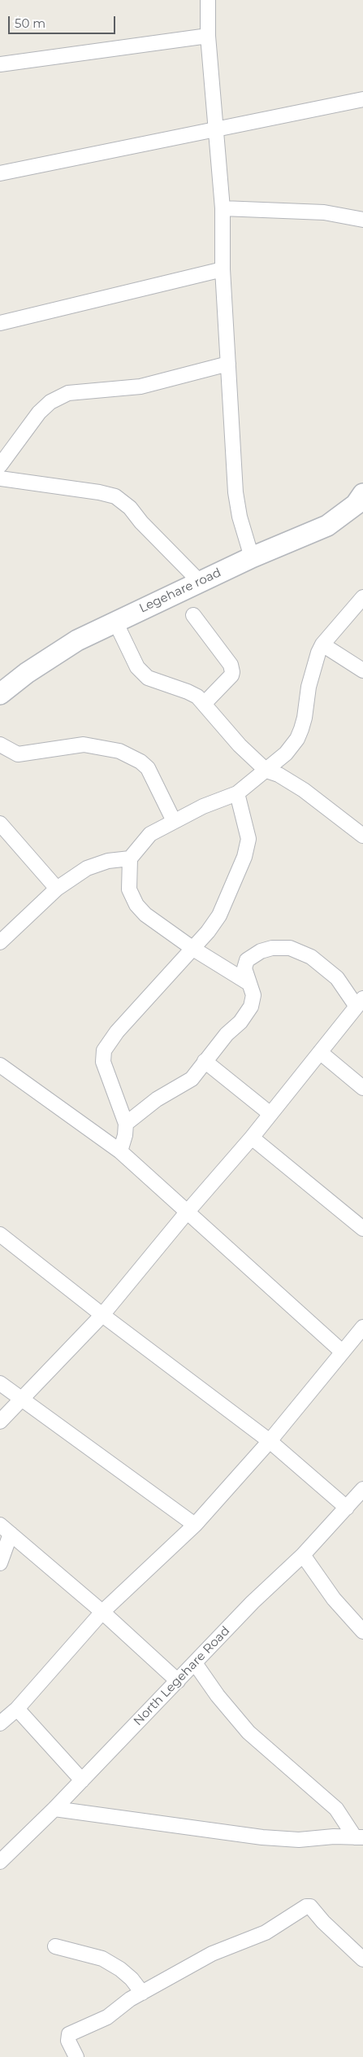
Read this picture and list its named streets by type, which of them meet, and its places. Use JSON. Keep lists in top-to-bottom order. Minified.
{"streets":{"main road":["Legehare road"],"street":["North Legehare Road"]},"scale_bar":"50 m"}
